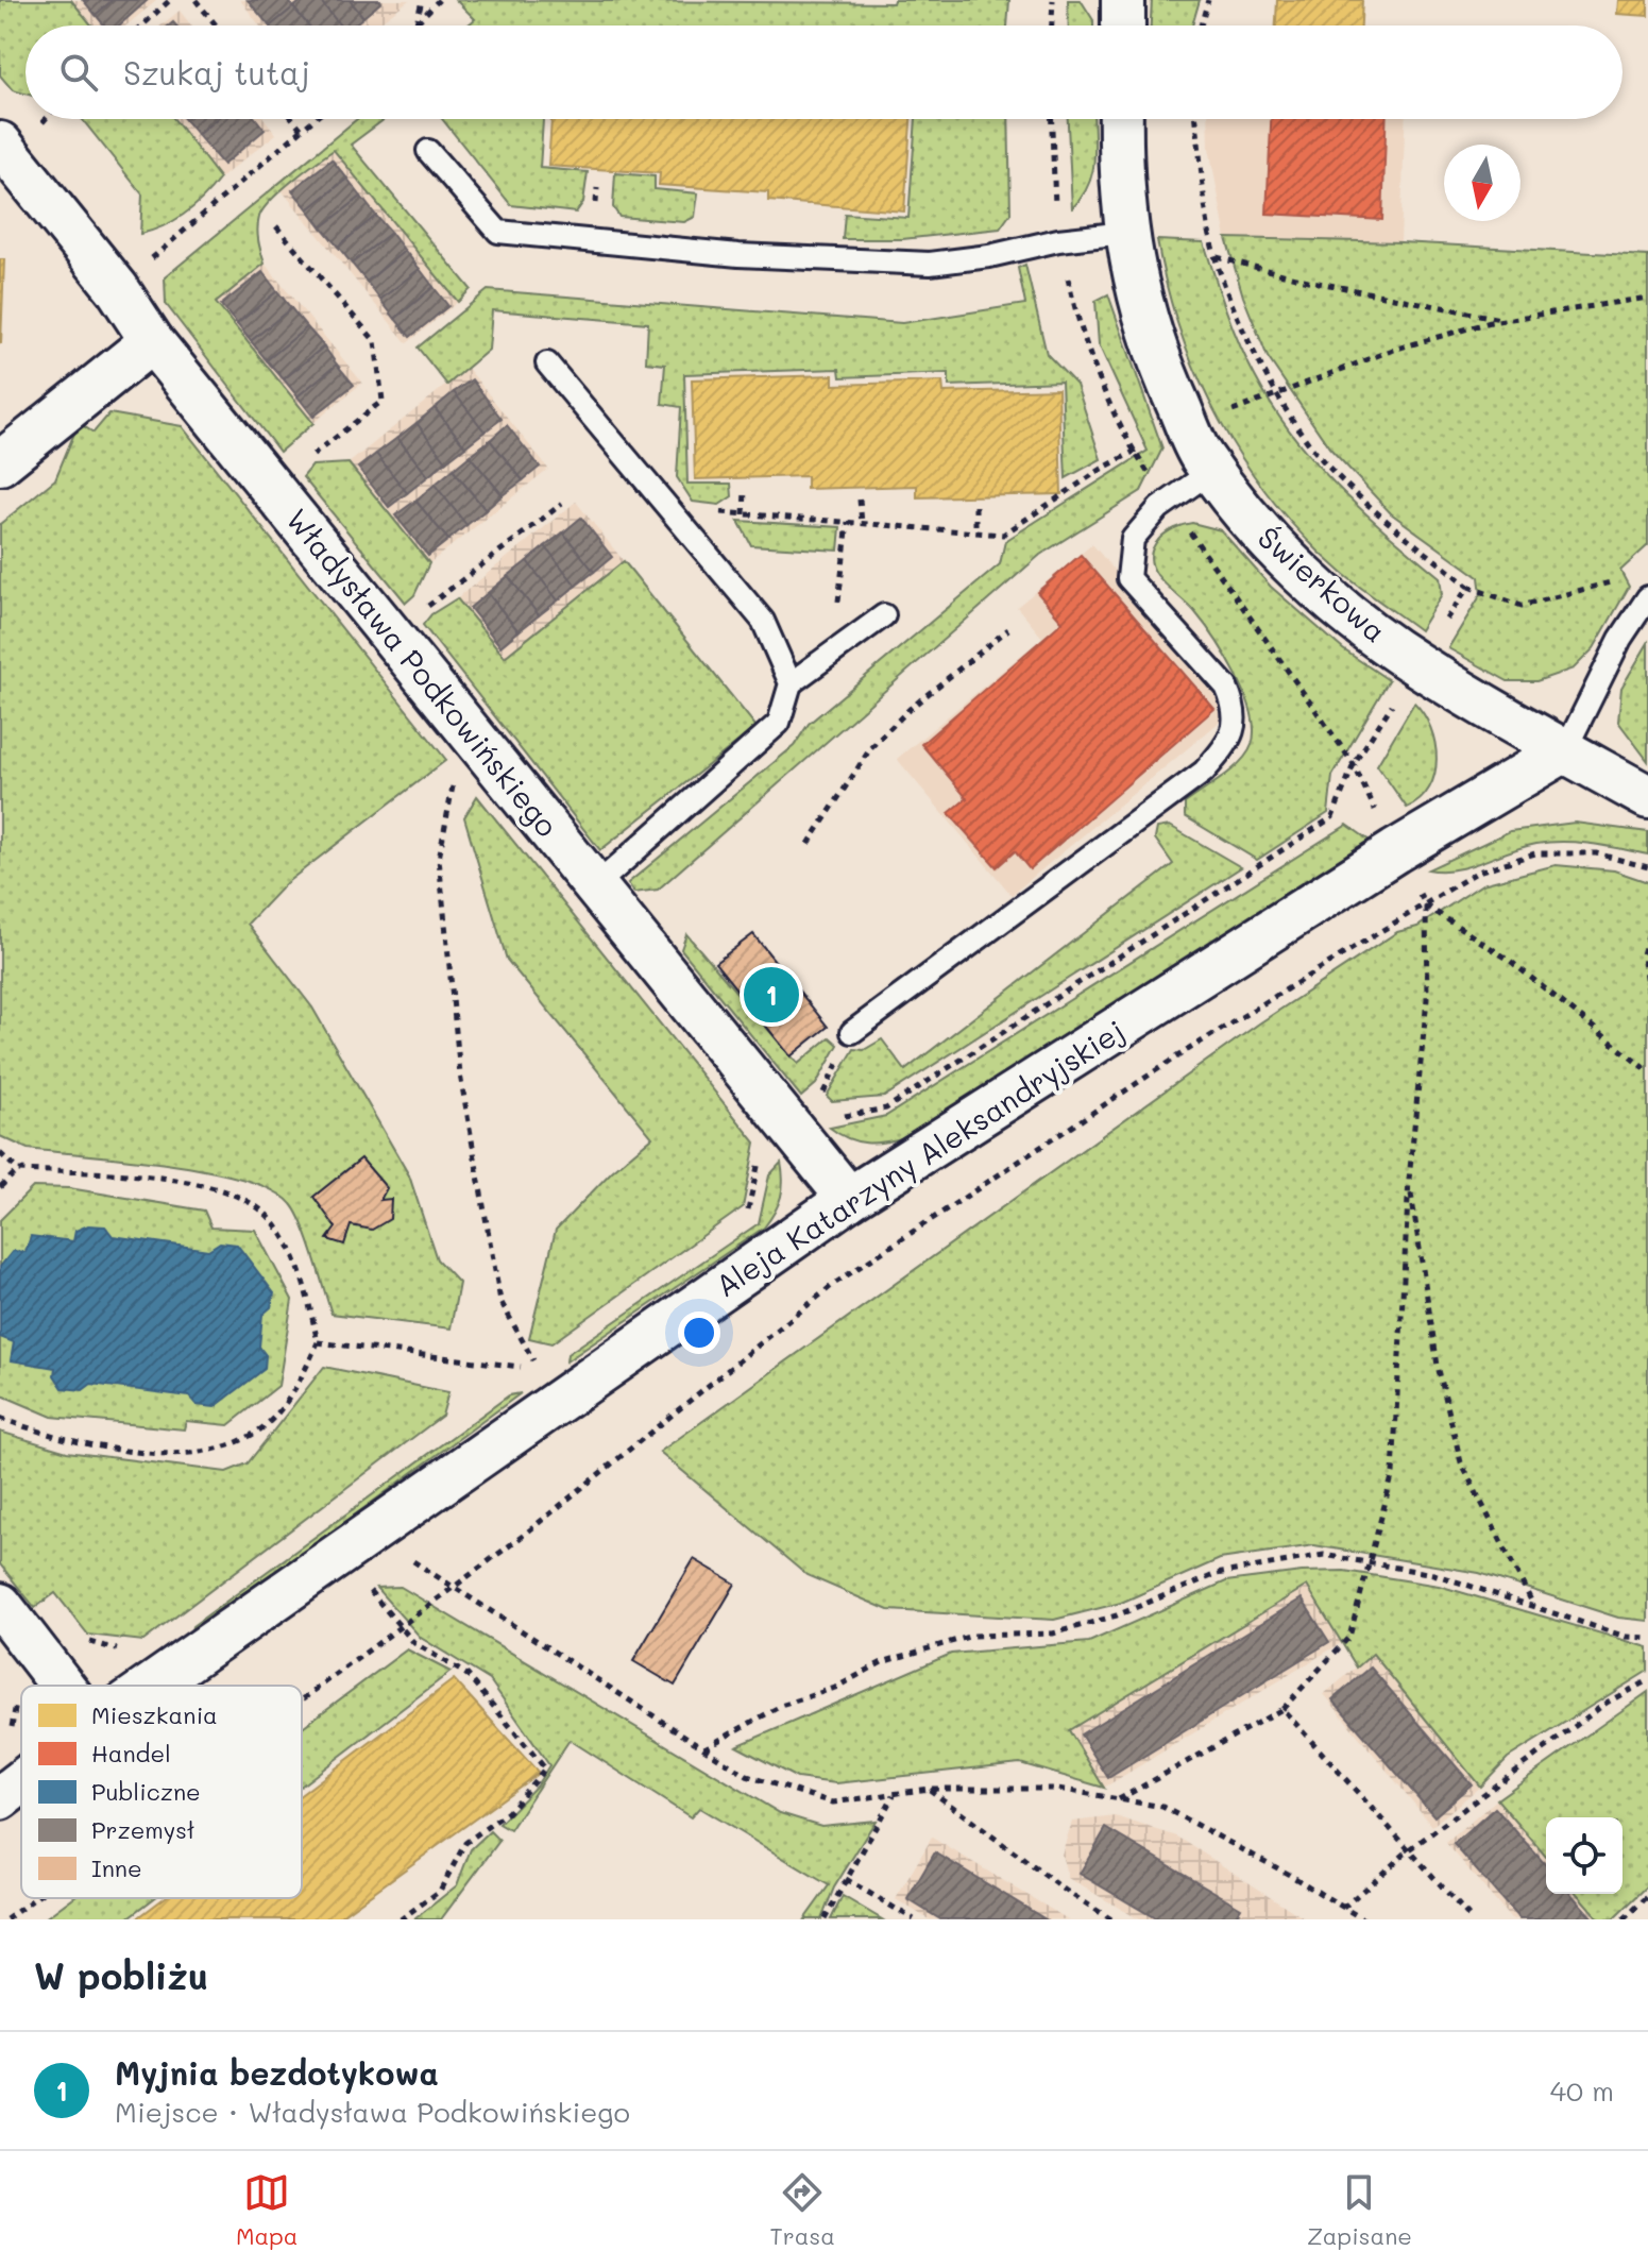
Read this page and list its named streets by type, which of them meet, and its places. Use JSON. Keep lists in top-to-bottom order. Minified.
{"streets":{"street":["Świerkowa","Władysława Podkowińskiego","Aleja Katarzyny Aleksandryjskiej"]},"crossings":[["Świerkowa","Aleja Katarzyny Aleksandryjskiej"],["Władysława Podkowińskiego","Aleja Katarzyny Aleksandryjskiej"]],"legend":["Mieszkania","Handel","Publiczne","Przemysł","Inne"],"north":"bottom","page":{"search":"Szukaj tutaj","pins":"1","heading":"W pobliżu","list":[{"mark":"1","name":"Myjnia bezdotykowa","note":"Miejsce · Władysława Podkowińskiego","value":"40 m"}],"nav":["Mapa","Trasa","Zapisane"]}}
